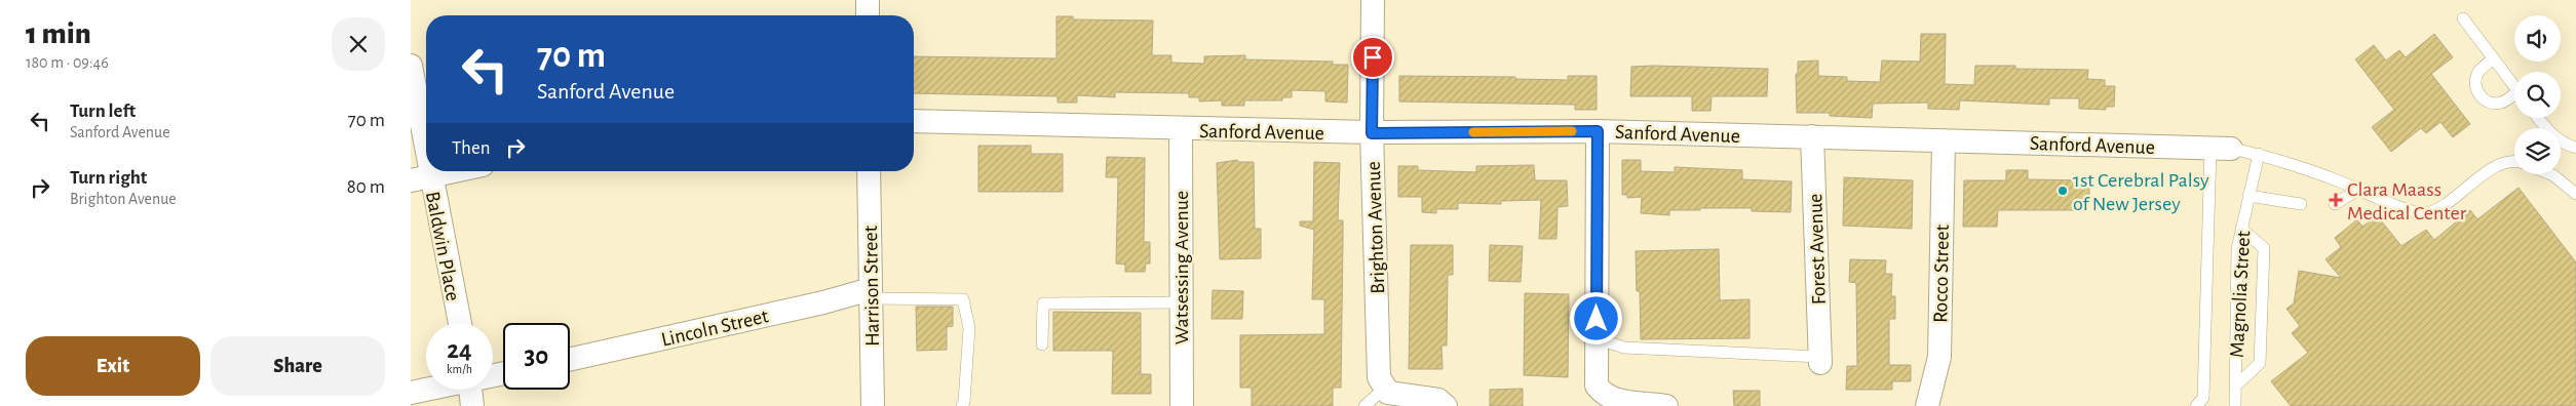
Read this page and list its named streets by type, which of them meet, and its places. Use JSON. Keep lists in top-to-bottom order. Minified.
{"streets":{"street":["Sanford Avenue","Brighton Avenue","Baldwin Place","Forest Avenue","Watsessing Avenue","Rocco Street","Harrison Street","Lincoln Street"],"lane":["Magnolia Street"]},"crossings":[["Sanford Avenue","Brighton Avenue"],["Sanford Avenue","Forest Avenue"],["Sanford Avenue","Watsessing Avenue"],["Sanford Avenue","Rocco Street"],["Harrison Street","Lincoln Street"]],"places":{"other":["1st Cerebral Palsy of New Jersey"],"health":["Clara Maass Medical Center"]},"page":{"heading":["1 min","180 m · 09:46"],"turn":["70 m","Sanford Avenue"],"list":[{"name":"Turn left","note":"Sanford Avenue","value":"70 m"},{"name":"Turn right","note":"Brighton Avenue","value":"80 m"}],"then":"Then","speed":"24 km/h","limit":"30","buttons":["Exit","Share"]}}
